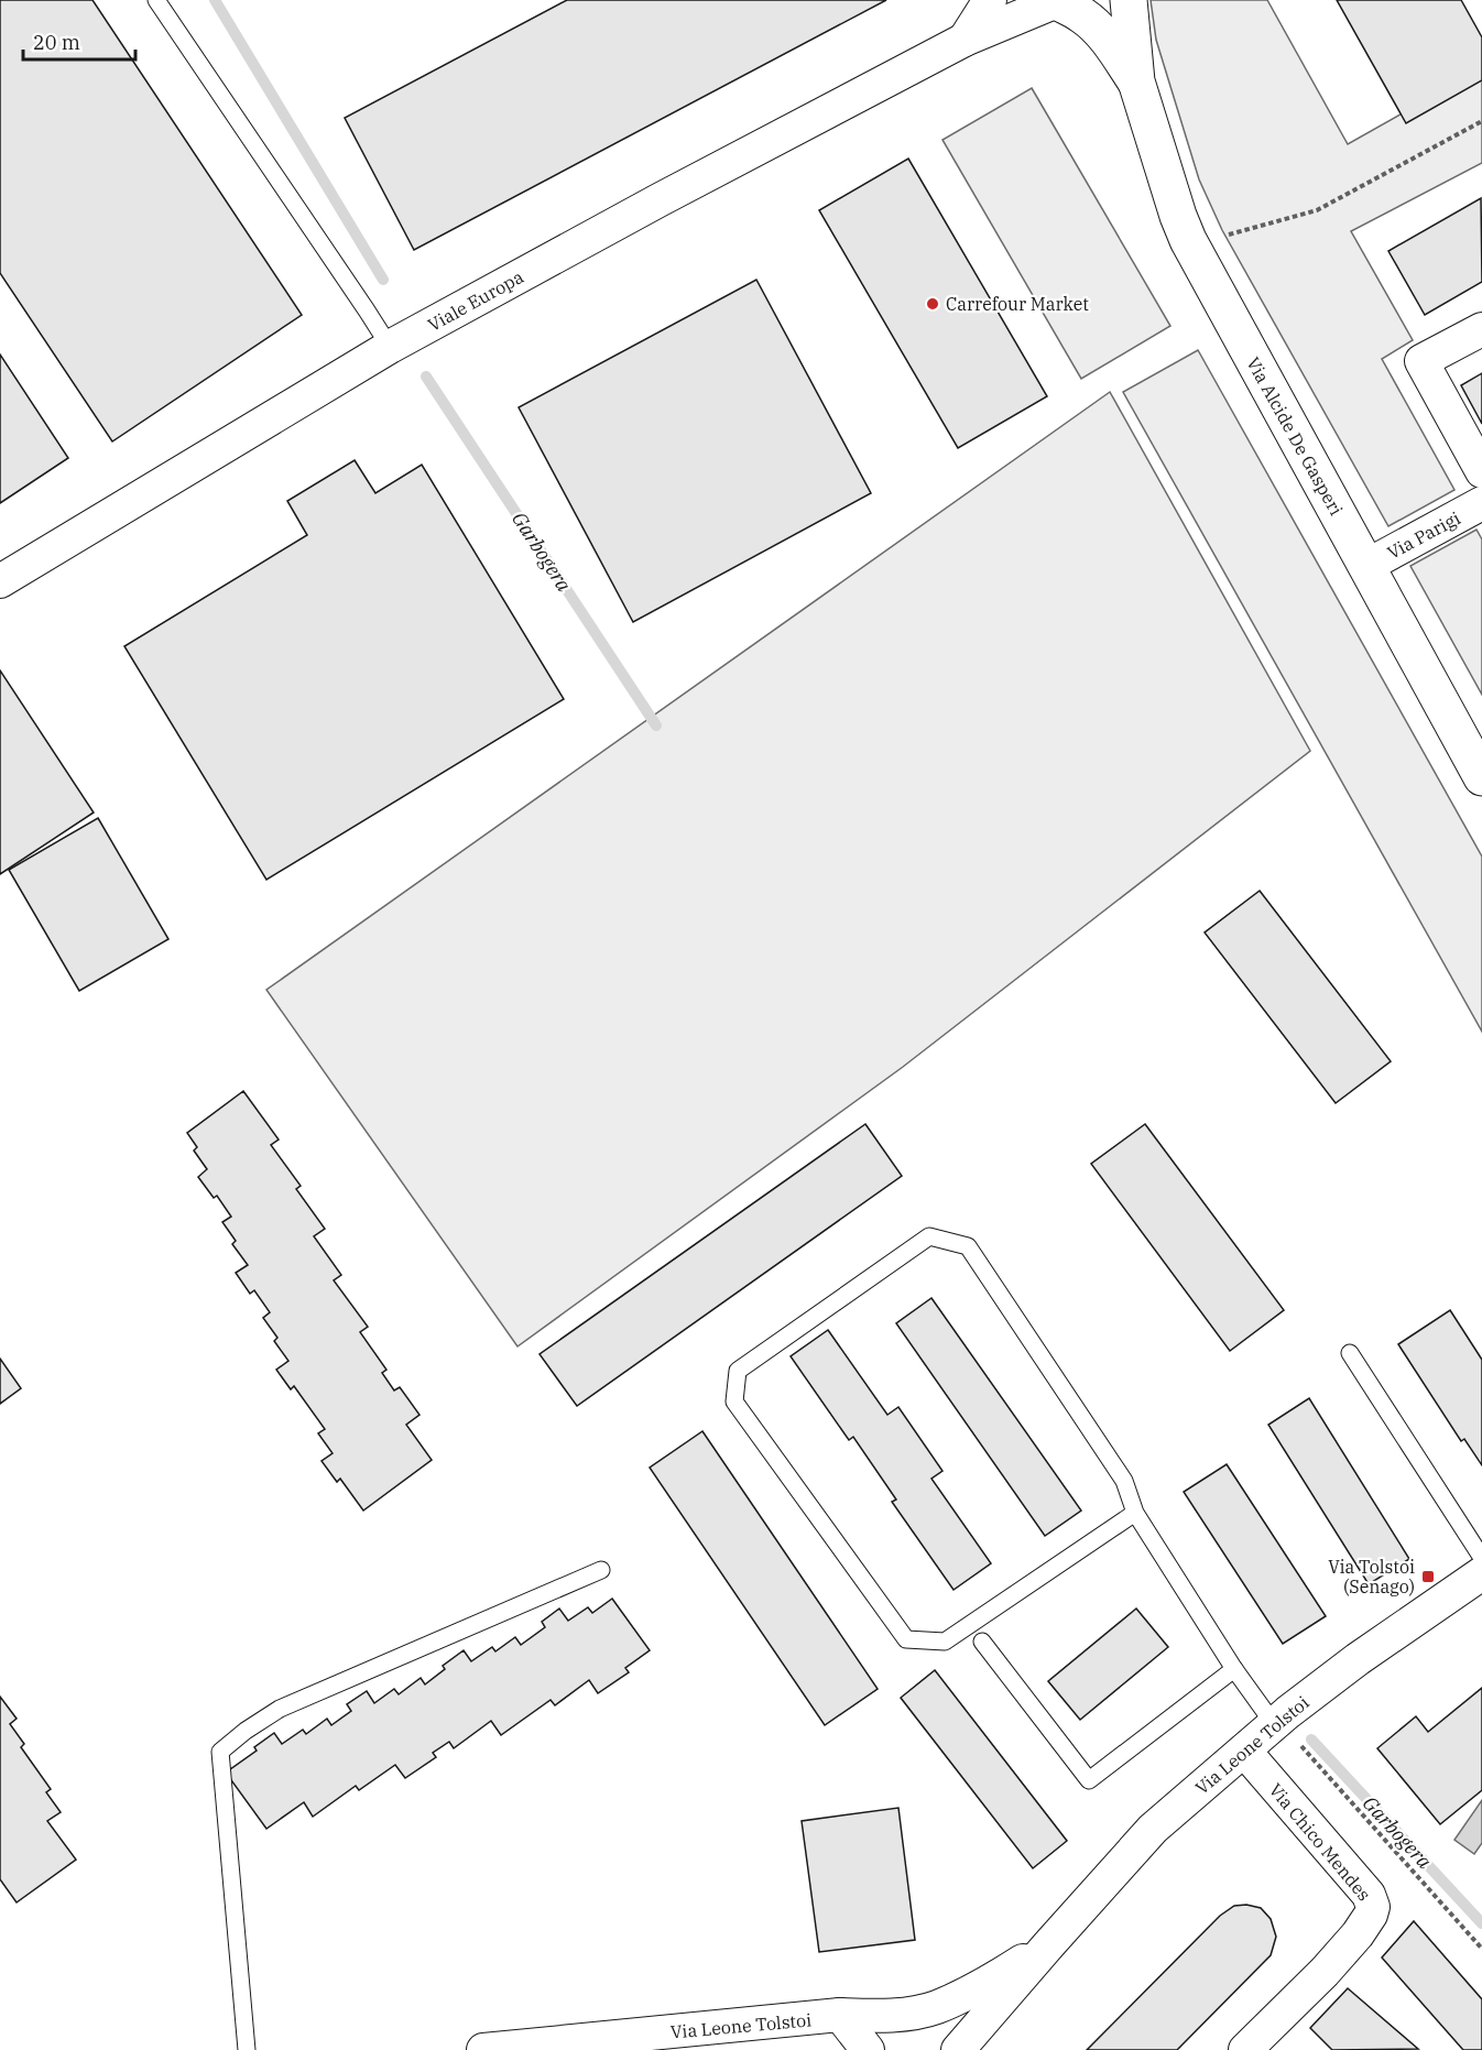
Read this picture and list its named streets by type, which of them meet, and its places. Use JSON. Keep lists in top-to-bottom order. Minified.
{"streets":{"street":["Viale Europa","Via Alcide De Gasperi","Via Parigi","Via Leone Tolstoi","Via Chico Mendes"]},"crossings":[["Viale Europa","Via Alcide De Gasperi"],["Via Alcide De Gasperi","Via Parigi"],["Via Leone Tolstoi","Via Chico Mendes"]],"water":["Garbogera"],"places":{"other":["Carrefour Market"],"transit":["Via Tolstoi (Senago)"]},"scale_bar":"20 m"}
